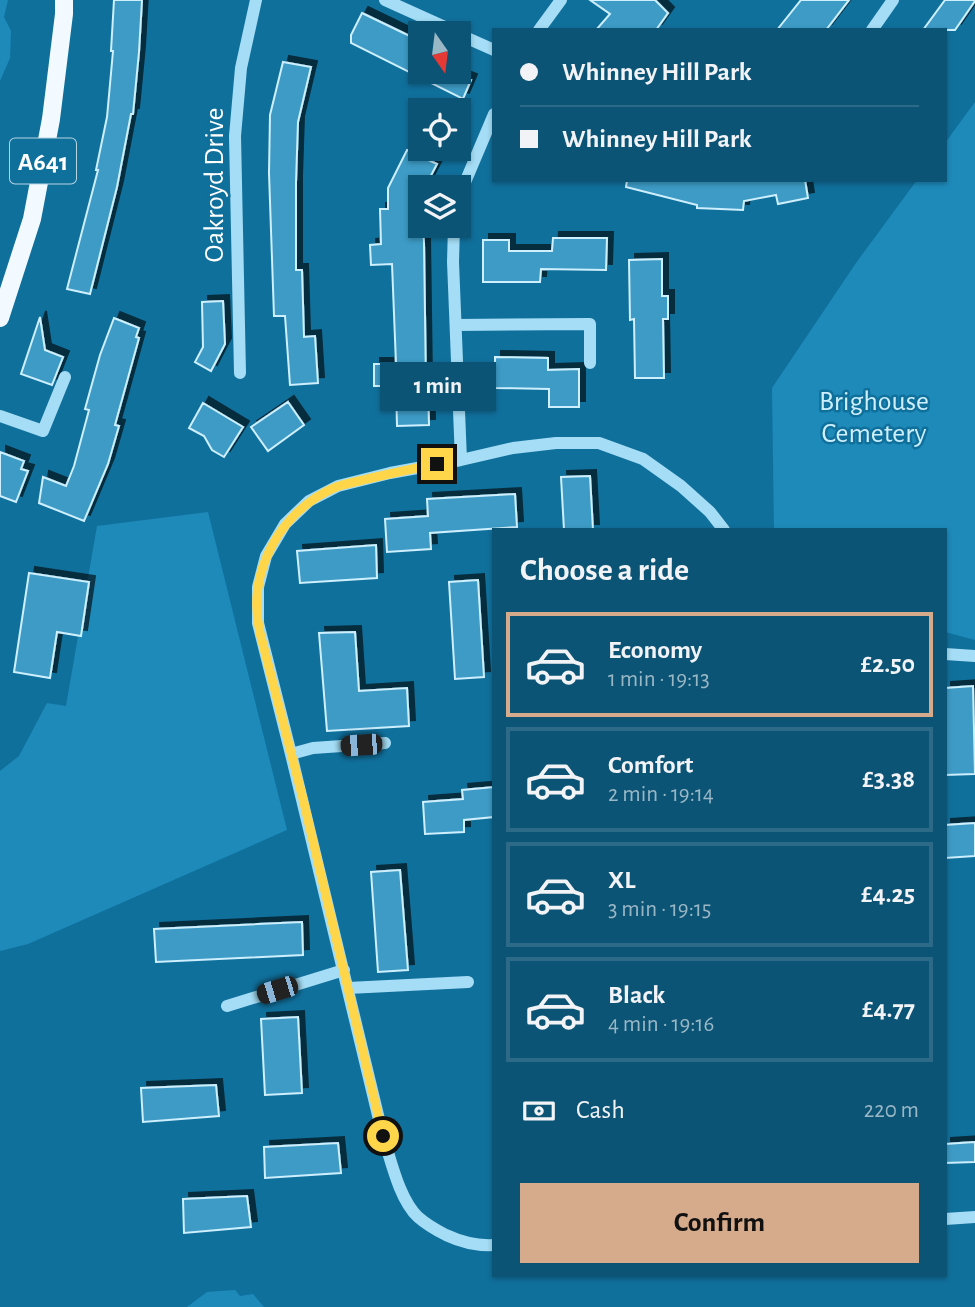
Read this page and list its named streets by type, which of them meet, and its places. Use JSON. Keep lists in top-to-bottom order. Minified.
{"streets":{"main road":["A641"],"street":["Oakroyd Drive"]},"parks":["Brighouse Cemetery"],"north":"bottom","page":{"banner":["Whinney Hill Park","Whinney Hill Park"],"bubble":"1 min","heading":"Choose a ride","list":[{"name":"Economy","note":"1 min · 19:13","value":"£2.50"},{"name":"Comfort","note":"2 min · 19:14","value":"£3.38"},{"name":"XL","note":"3 min · 19:15","value":"£4.25"},{"name":"Black","note":"4 min · 19:16","value":"£4.77"}],"pay":["Cash","220 m"],"buttons":"Confirm"}}
